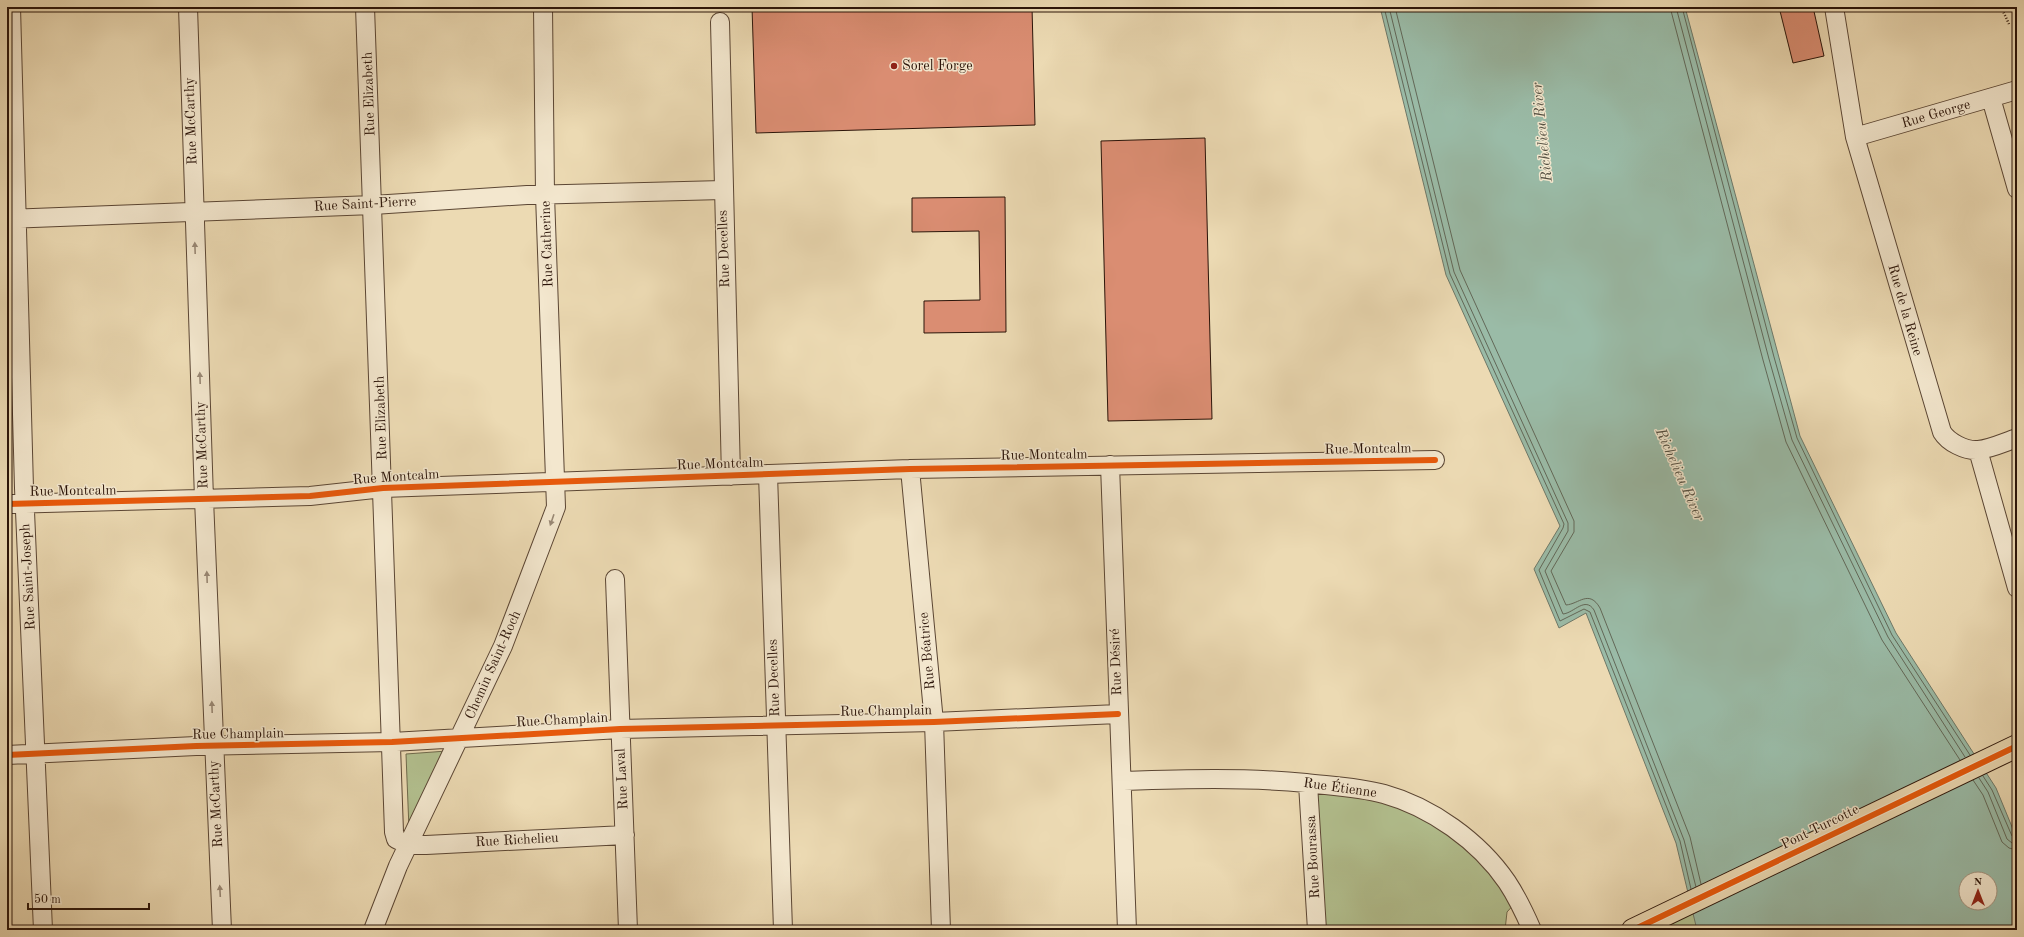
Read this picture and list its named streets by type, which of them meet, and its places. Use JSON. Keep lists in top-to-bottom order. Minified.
{"streets":{"main road":["Pont Turcotte"],"street":["Rue Elizabeth","Rue George","Rue McCarthy","Rue Saint-Pierre","Rue Catherine","Rue Decelles","Rue de la Reine","Rue Montcalm","Rue Saint-Joseph","Rue Béatrice","Rue Désiré","Chemin Saint-Roch","Rue Champlain","Rue Laval","Rue Étienne","Rue Richelieu","Rue Bourassa"]},"crossings":[["Rue Elizabeth","Rue Saint-Pierre"],["Rue Elizabeth","Rue Montcalm"],["Rue Elizabeth","Chemin Saint-Roch"],["Rue Elizabeth","Rue Champlain"],["Rue Elizabeth","Rue Richelieu"],["Rue George","Rue de la Reine"],["Rue McCarthy","Rue Saint-Pierre"],["Rue McCarthy","Rue Montcalm"],["Rue McCarthy","Rue Champlain"],["Rue Saint-Pierre","Rue Catherine"],["Rue Saint-Pierre","Rue Decelles"],["Rue Saint-Pierre","Rue Saint-Joseph"],["Rue Catherine","Rue Montcalm"],["Rue Catherine","Chemin Saint-Roch"],["Rue Decelles","Rue Montcalm"],["Rue Decelles","Rue Champlain"],["Rue Montcalm","Rue Saint-Joseph"],["Rue Montcalm","Rue Béatrice"],["Rue Montcalm","Rue Désiré"],["Rue Montcalm","Chemin Saint-Roch"],["Rue Saint-Joseph","Rue Champlain"],["Rue Béatrice","Rue Champlain"],["Rue Désiré","Rue Champlain"],["Rue Désiré","Rue Étienne"],["Chemin Saint-Roch","Rue Champlain"],["Chemin Saint-Roch","Rue Richelieu"],["Rue Champlain","Rue Laval"],["Rue Laval","Rue Richelieu"],["Rue Étienne","Rue Bourassa"]],"one_way":["Rue McCarthy","Chemin Saint-Roch"],"water":["Richelieu River"],"places":["Sorel Forge"],"scale_bar":"50 m","north":"top"}
